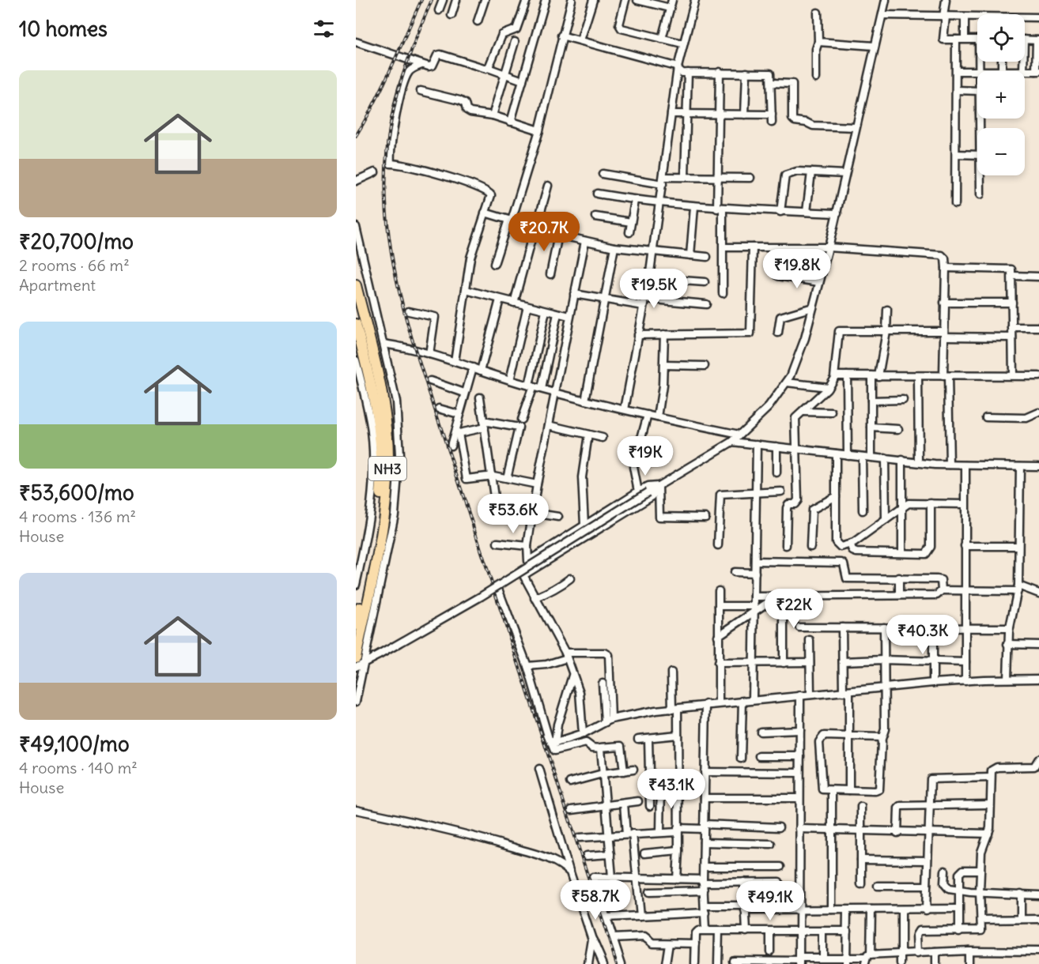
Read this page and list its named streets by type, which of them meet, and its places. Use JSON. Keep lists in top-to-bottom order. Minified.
{"streets":{"highway":["NH3"]},"page":{"heading":"10 homes","map_buttons":["+","−"],"list":[{"name":"₹20,700/mo","note":"2 rooms · 66 m² · Apartment"},{"name":"₹53,600/mo","note":"4 rooms · 136 m² · House"},{"name":"₹49,100/mo","note":"4 rooms · 140 m² · House"}],"price":["₹20.7K","₹19.8K","₹19.5K","₹19K","₹53.6K","₹22K","₹40.3K","₹43.1K","₹58.7K","₹49.1K"]}}
